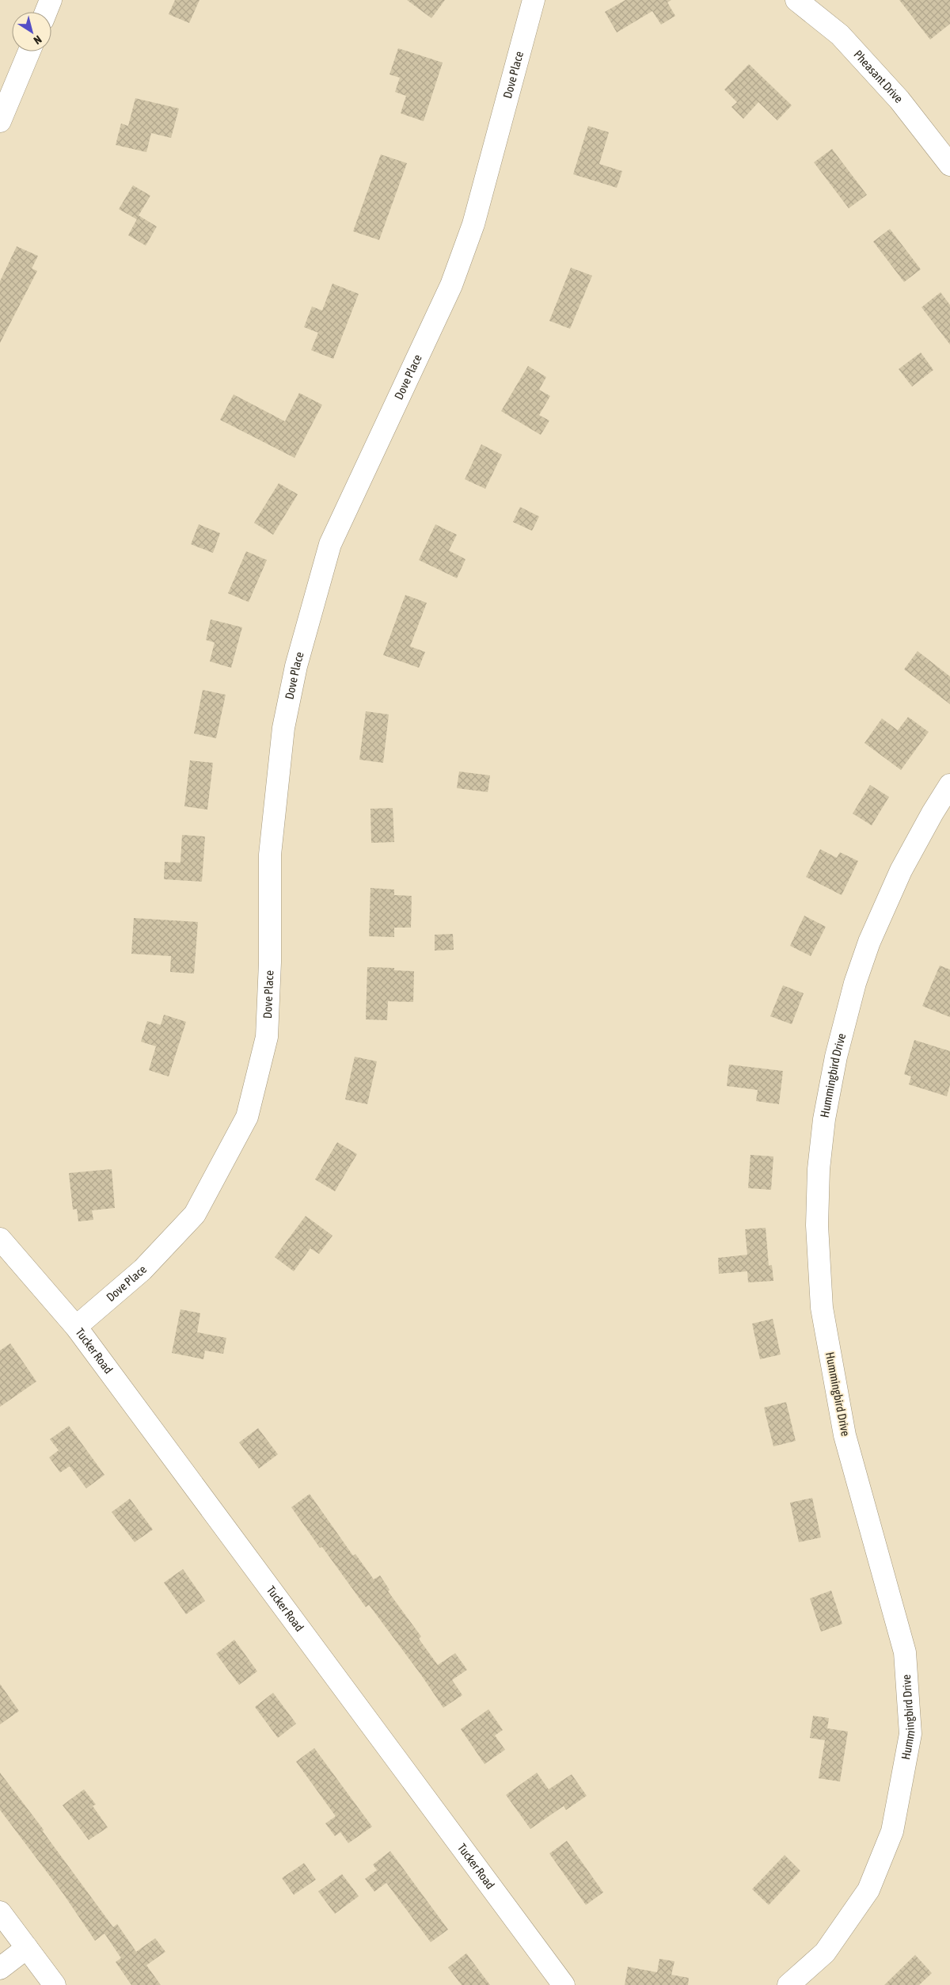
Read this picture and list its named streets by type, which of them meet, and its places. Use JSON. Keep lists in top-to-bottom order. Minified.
{"streets":{"street":["Dove Place","Pheasant Drive","Hummingbird Drive","Tucker Road"]},"crossings":[["Dove Place","Tucker Road"]],"north":"bottom right"}
